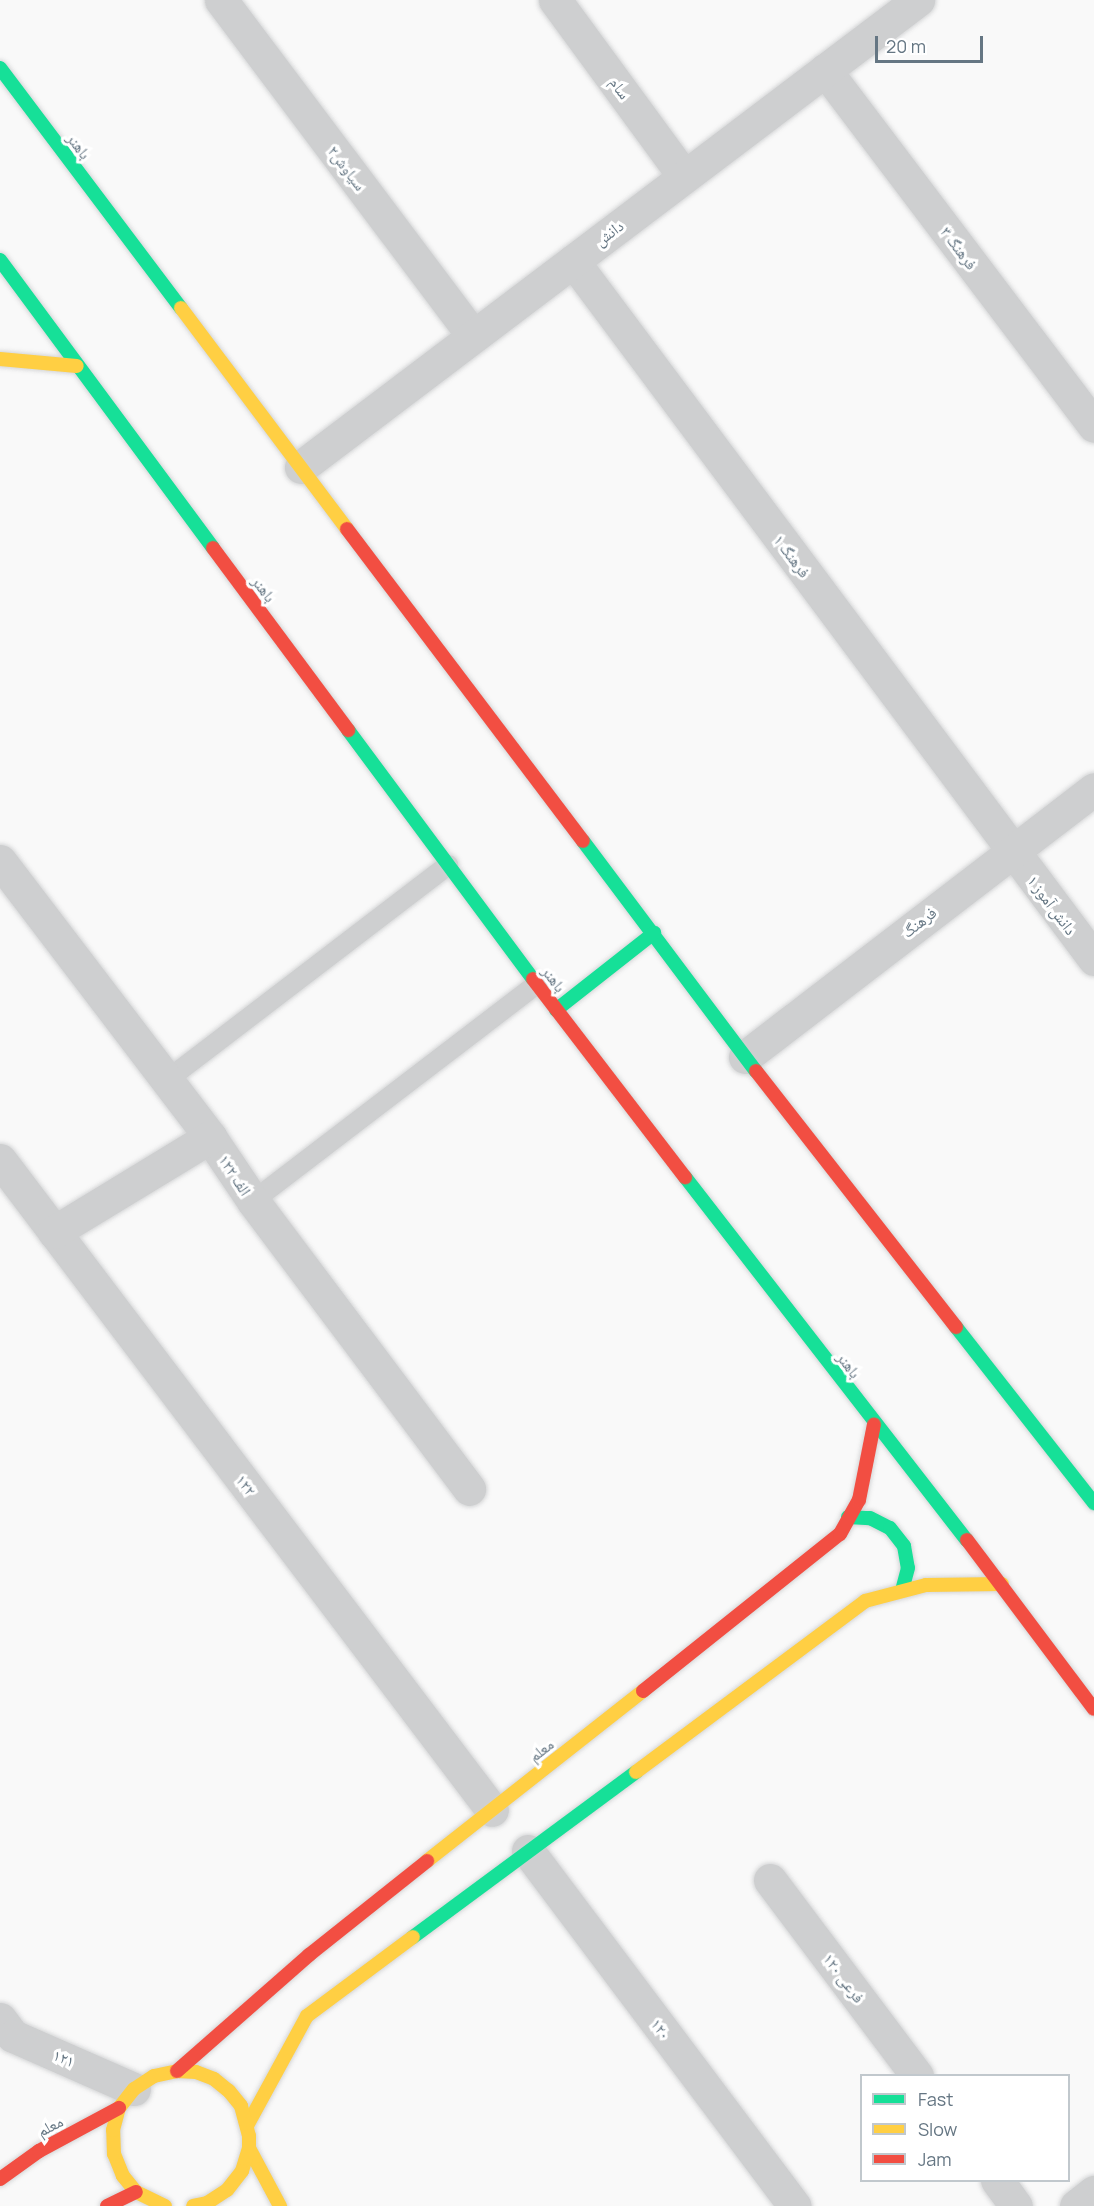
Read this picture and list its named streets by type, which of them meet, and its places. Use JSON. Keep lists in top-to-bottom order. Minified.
{"streets":{"main road":["باهنر","معلم"],"street":["سام","سیاوش۲","دانش","فرهنگ ۳","فرهنگ ۱","دانش آموز ۱","فرهنگ","۱۲۲ الف","۱۲۲","۱۲۰ فرعی","۱۲۰","۱۲۱"]},"crossings":[["سام","دانش"],["باهنر","دانش"],["باهنر","فرهنگ"],["باهنر","معلم"],["سیاوش۲","دانش"],["دانش","فرهنگ ۳"],["دانش","فرهنگ ۱"],["فرهنگ ۱","دانش آموز ۱"],["فرهنگ ۱","فرهنگ"],["دانش آموز ۱","فرهنگ"],["۱۲۲","معلم"],["معلم","۱۲۱"]],"legend":["Fast","Slow","Jam"],"scale_bar":"20 m"}
